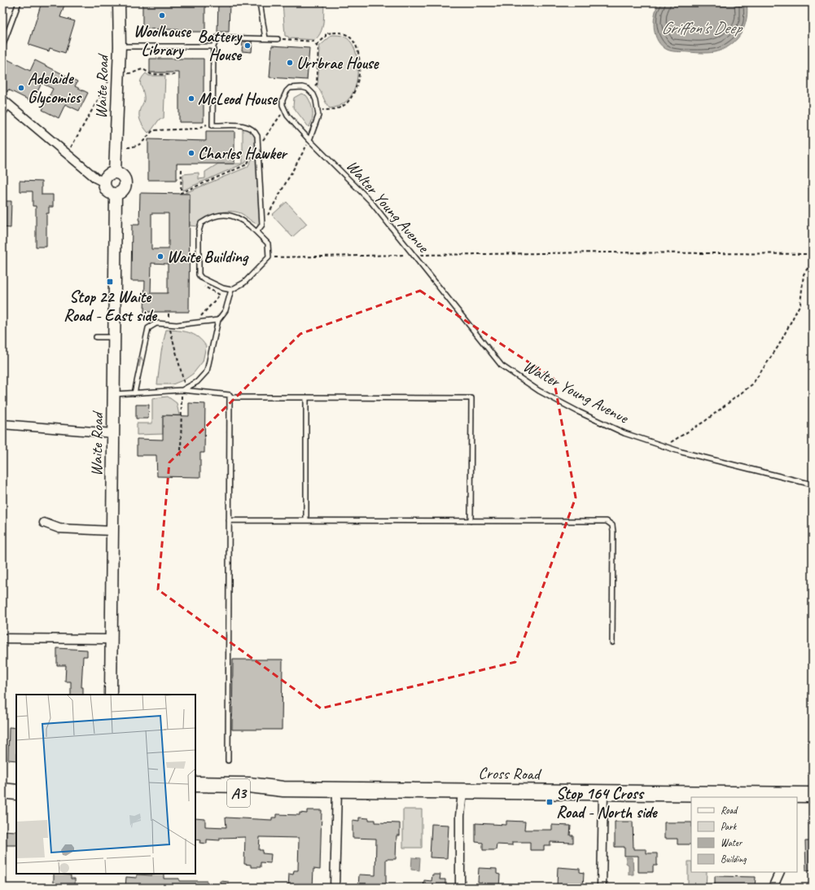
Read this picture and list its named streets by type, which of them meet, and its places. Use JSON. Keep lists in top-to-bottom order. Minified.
{"streets":{"highway":["Cross Road","A3"],"street":["Waite Road"],"lane":["Walter Young Avenue"]},"water":["Griffon's Deep"],"places":{"other":["Woolhouse Library","Battery House","Urrbrae House","Adelaide Glycomics","McLeod House","Charles Hawker","Waite Building"],"transit":["Stop 22 Waite Road - East side","Stop 164 Cross Road - North side"]},"legend":["Road","Park","Water","Building"]}
